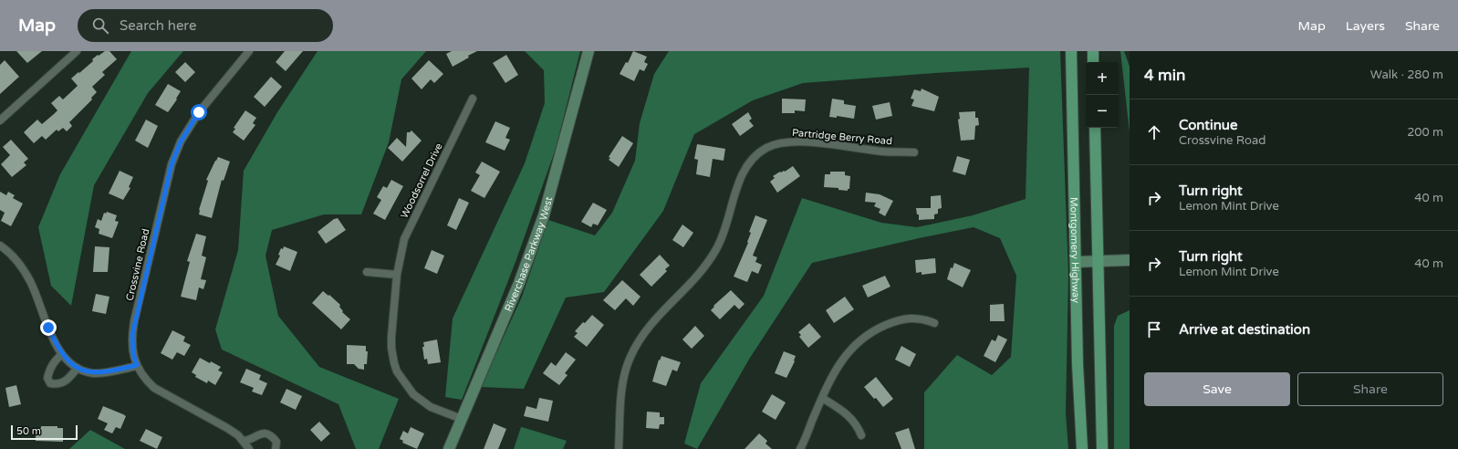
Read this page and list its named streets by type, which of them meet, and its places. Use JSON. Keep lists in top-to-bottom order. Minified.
{"streets":{"main road":["Montgomery Highway"],"street":["Partridge Berry Road","Woodsorrel Drive","Riverchase Parkway West","Crossvine Road"]},"crossings":[["Woodsorrel Drive","Riverchase Parkway West"]],"scale_bar":"50 m","page":{"header":"Map","search":"Search here","nav":["Map","Layers","Share"],"heading":["4 min","Walk · 280 m"],"map_buttons":["+","−"],"list":[["Continue","Crossvine Road","200 m"],["Turn right","Lemon Mint Drive","40 m"],["Turn right","Lemon Mint Drive","40 m"],"Arrive at destination"],"buttons":["Save","Share"],"scale":"50 m"}}
